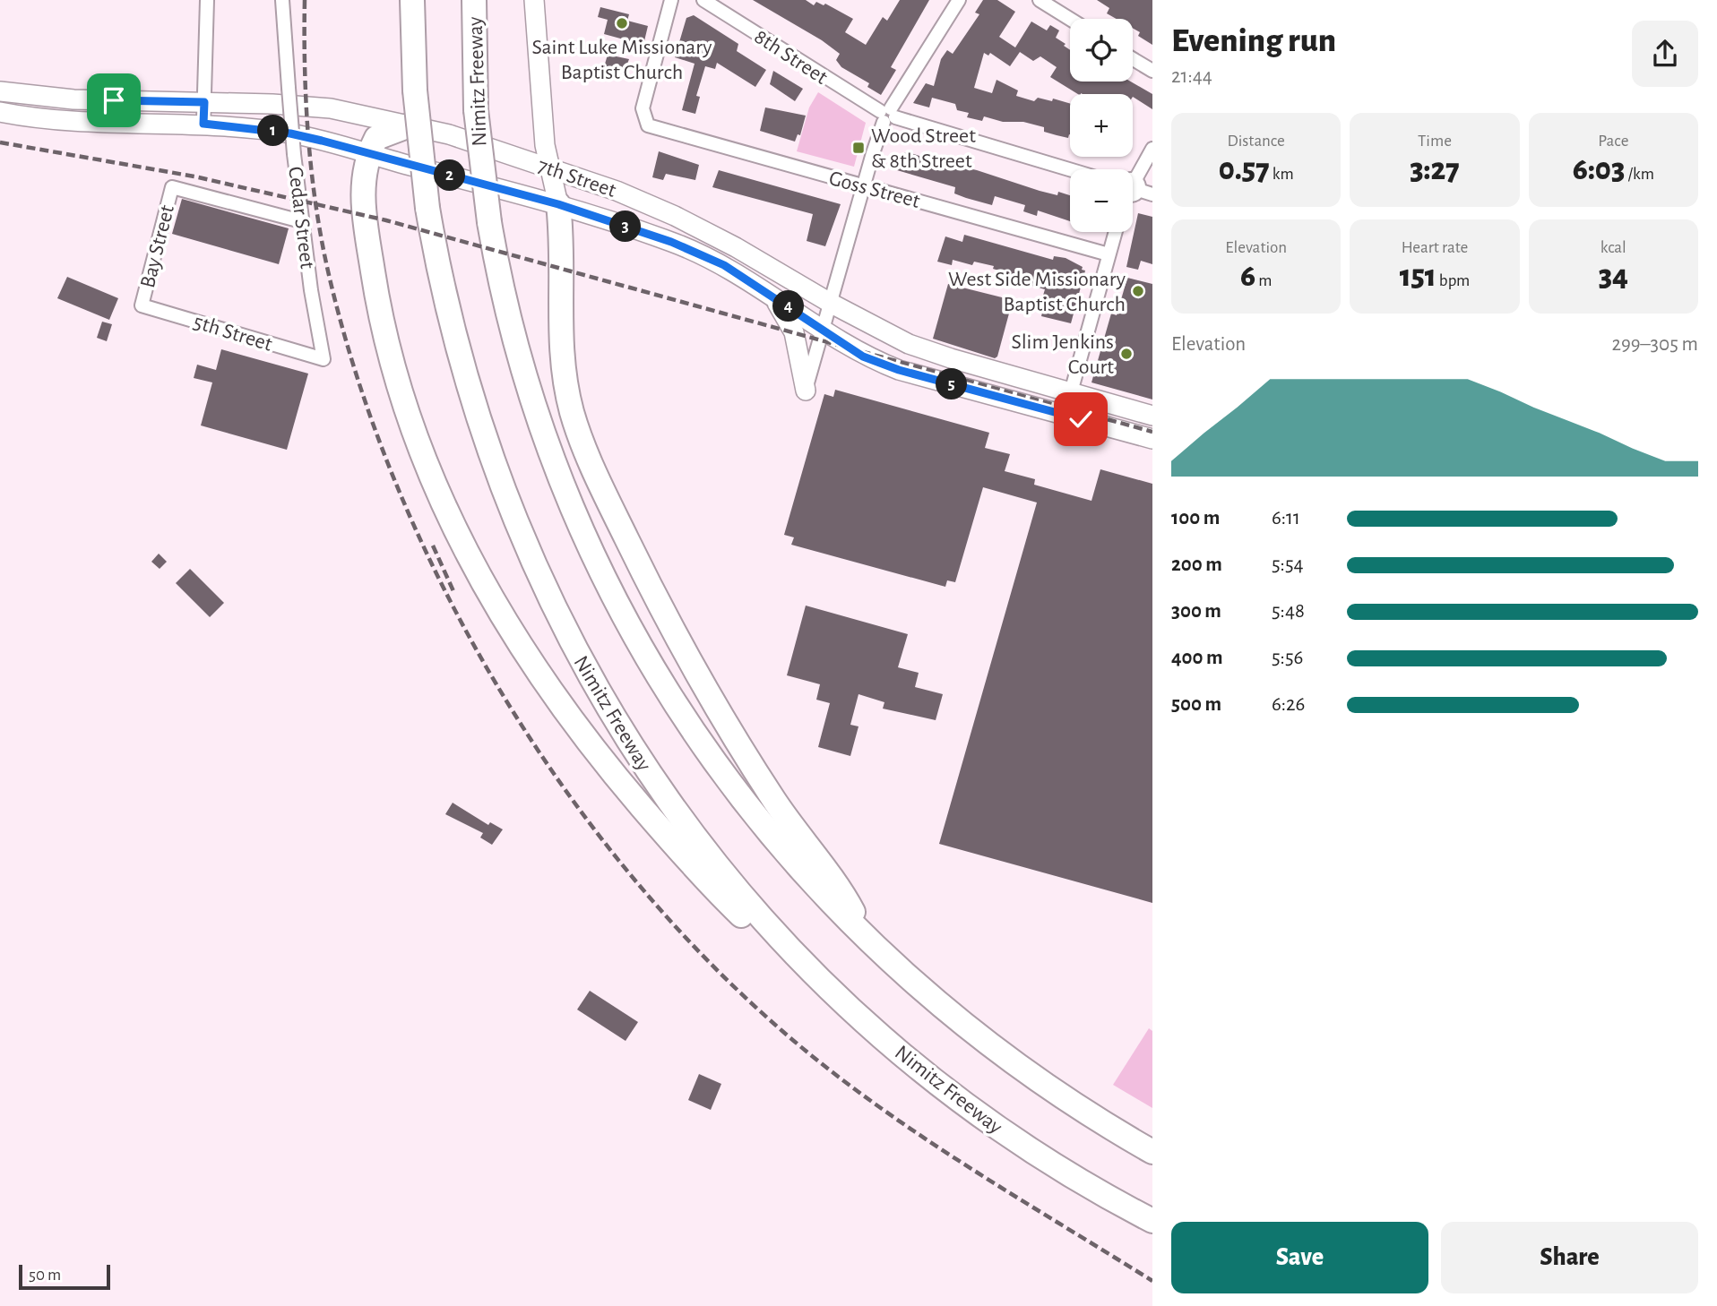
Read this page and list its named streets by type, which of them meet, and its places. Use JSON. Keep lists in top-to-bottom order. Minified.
{"streets":{"highway":["Nimitz Freeway"],"main road":["7th Street"],"street":["8th Street","Goss Street","Cedar Street","Bay Street","5th Street"]},"crossings":[["Cedar Street","Bay Street"],["Cedar Street","5th Street"],["Bay Street","5th Street"]],"places":{"other":["Saint Luke Missionary Baptist Church","West Side Missionary Baptist Church","Slim Jenkins Court"],"transit":["Wood Street & 8th Street"]},"scale_bar":"50 m","page":{"heading":["Evening run","21:44"],"map_buttons":["+","−"],"stats":[["Distance","0.57 km"],["Time","3:27"],["Pace","6:03 /km"],["Elevation","6 m"],["Heart rate","151 bpm"],["kcal","34"]],"pins":["1","2","3","4","5"],"chart":["Elevation","299–305 m"],"list":[{"name":"100 m","note":"6:11"},{"name":"200 m","note":"5:54"},{"name":"300 m","note":"5:48"},{"name":"400 m","note":"5:56"},{"name":"500 m","note":"6:26"}],"buttons":["Save","Share"],"scale":"50 m"}}
